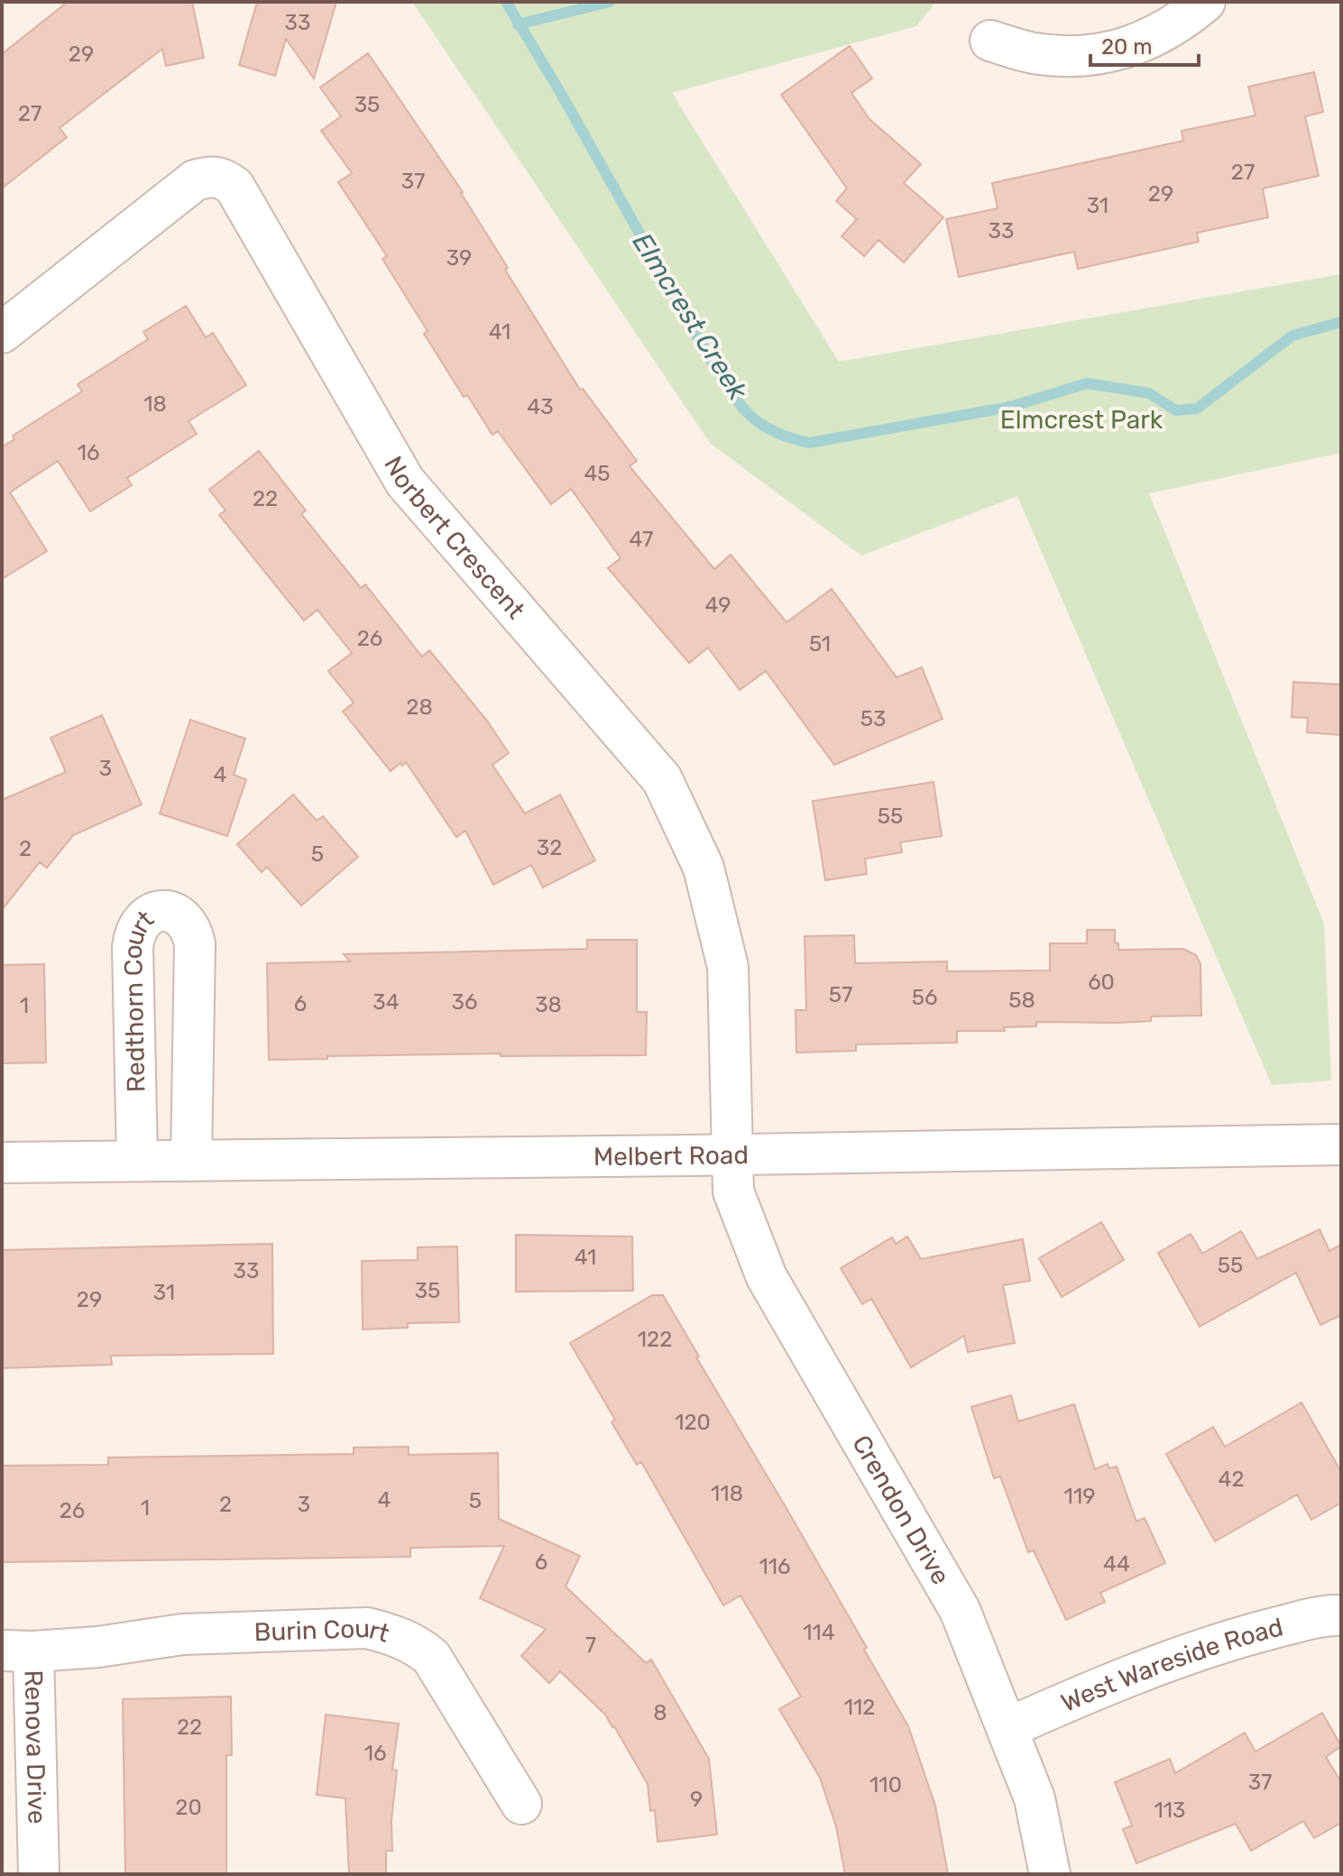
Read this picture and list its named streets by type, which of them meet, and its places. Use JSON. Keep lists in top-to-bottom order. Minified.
{"streets":{"street":["Norbert Crescent","Redthorn Court","Melbert Road","Crendon Drive","Burin Court","West Wareside Road","Renova Drive"]},"crossings":[["Norbert Crescent","Melbert Road"],["Norbert Crescent","Crendon Drive"],["Redthorn Court","Melbert Road"],["Melbert Road","Crendon Drive"],["Crendon Drive","West Wareside Road"],["Burin Court","Renova Drive"]],"water":["Elmcrest Creek"],"parks":["Elmcrest Park"],"house_numbers":["33","29","35","27","27","37","29","31","33","39","41","18","43","16","45","22","47","49","26","51","28","53","3","4","55","32","2","5","60","57","56","58","34","36","6","38","1","41","55","33","35","31","29","122","120","42","118","119","4","5","2","3","1","26","6","44","116","114","7","112","8","22","16","37","110","9","20","113"],"scale_bar":"20 m"}
